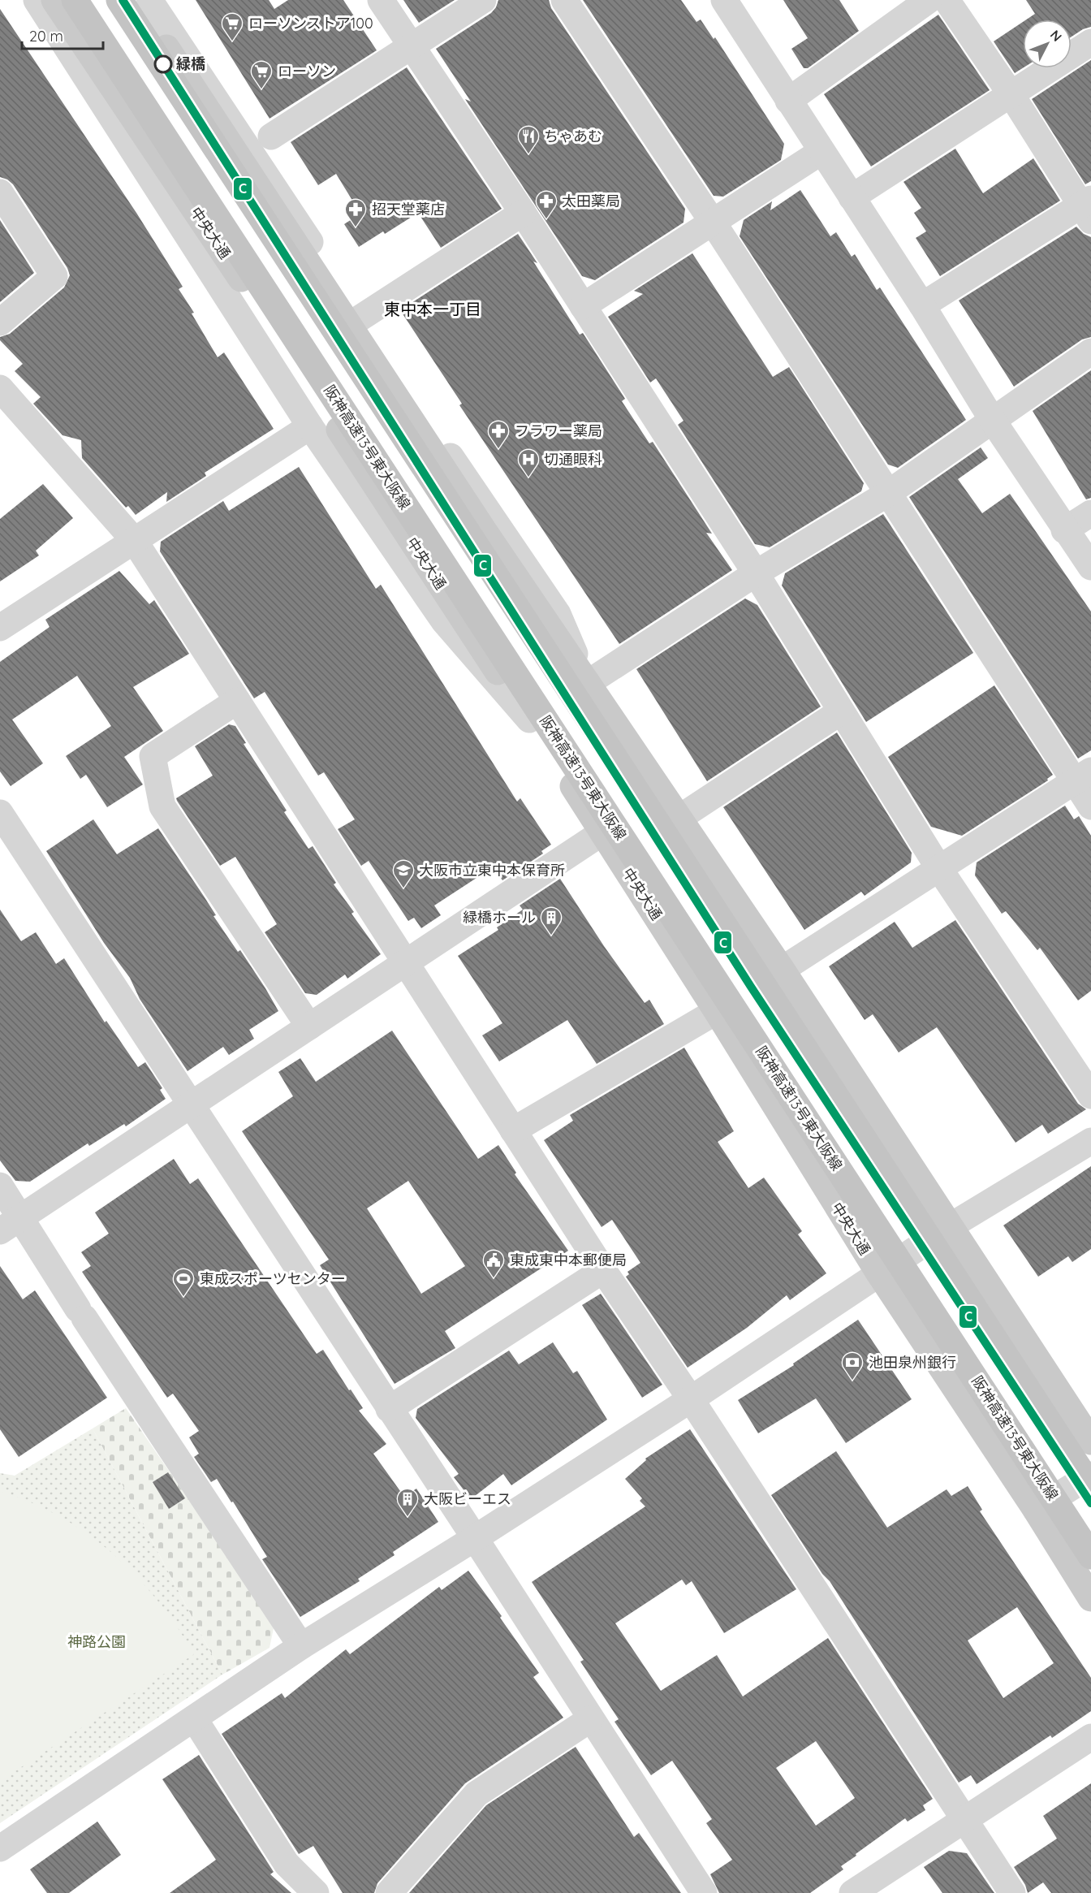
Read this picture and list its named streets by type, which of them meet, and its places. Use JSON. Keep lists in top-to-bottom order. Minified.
{"streets":{"highway":["阪神高速13号東大阪線"],"main road":["中央大通"]},"districts":["東中本一丁目"],"parks":["神路公園"],"places":{"supermarket":["ローソンストア100","ローソン"],"other":["緑橋"],"restaurant":["ちゃあむ"],"pharmacy":["太田薬局","招天堂薬店","フラワー薬局"],"hospital":["切通眼科"],"school or university":["大阪市立東中本保育所"],"building":["緑橋ホール","大阪ビーエス"],"public building":["東成東中本郵便局"],"sports":["東成スポーツセンター"],"bank":["池田泉州銀行"]},"lines":["transit line C"],"scale_bar":"20 m","north":"top right"}
